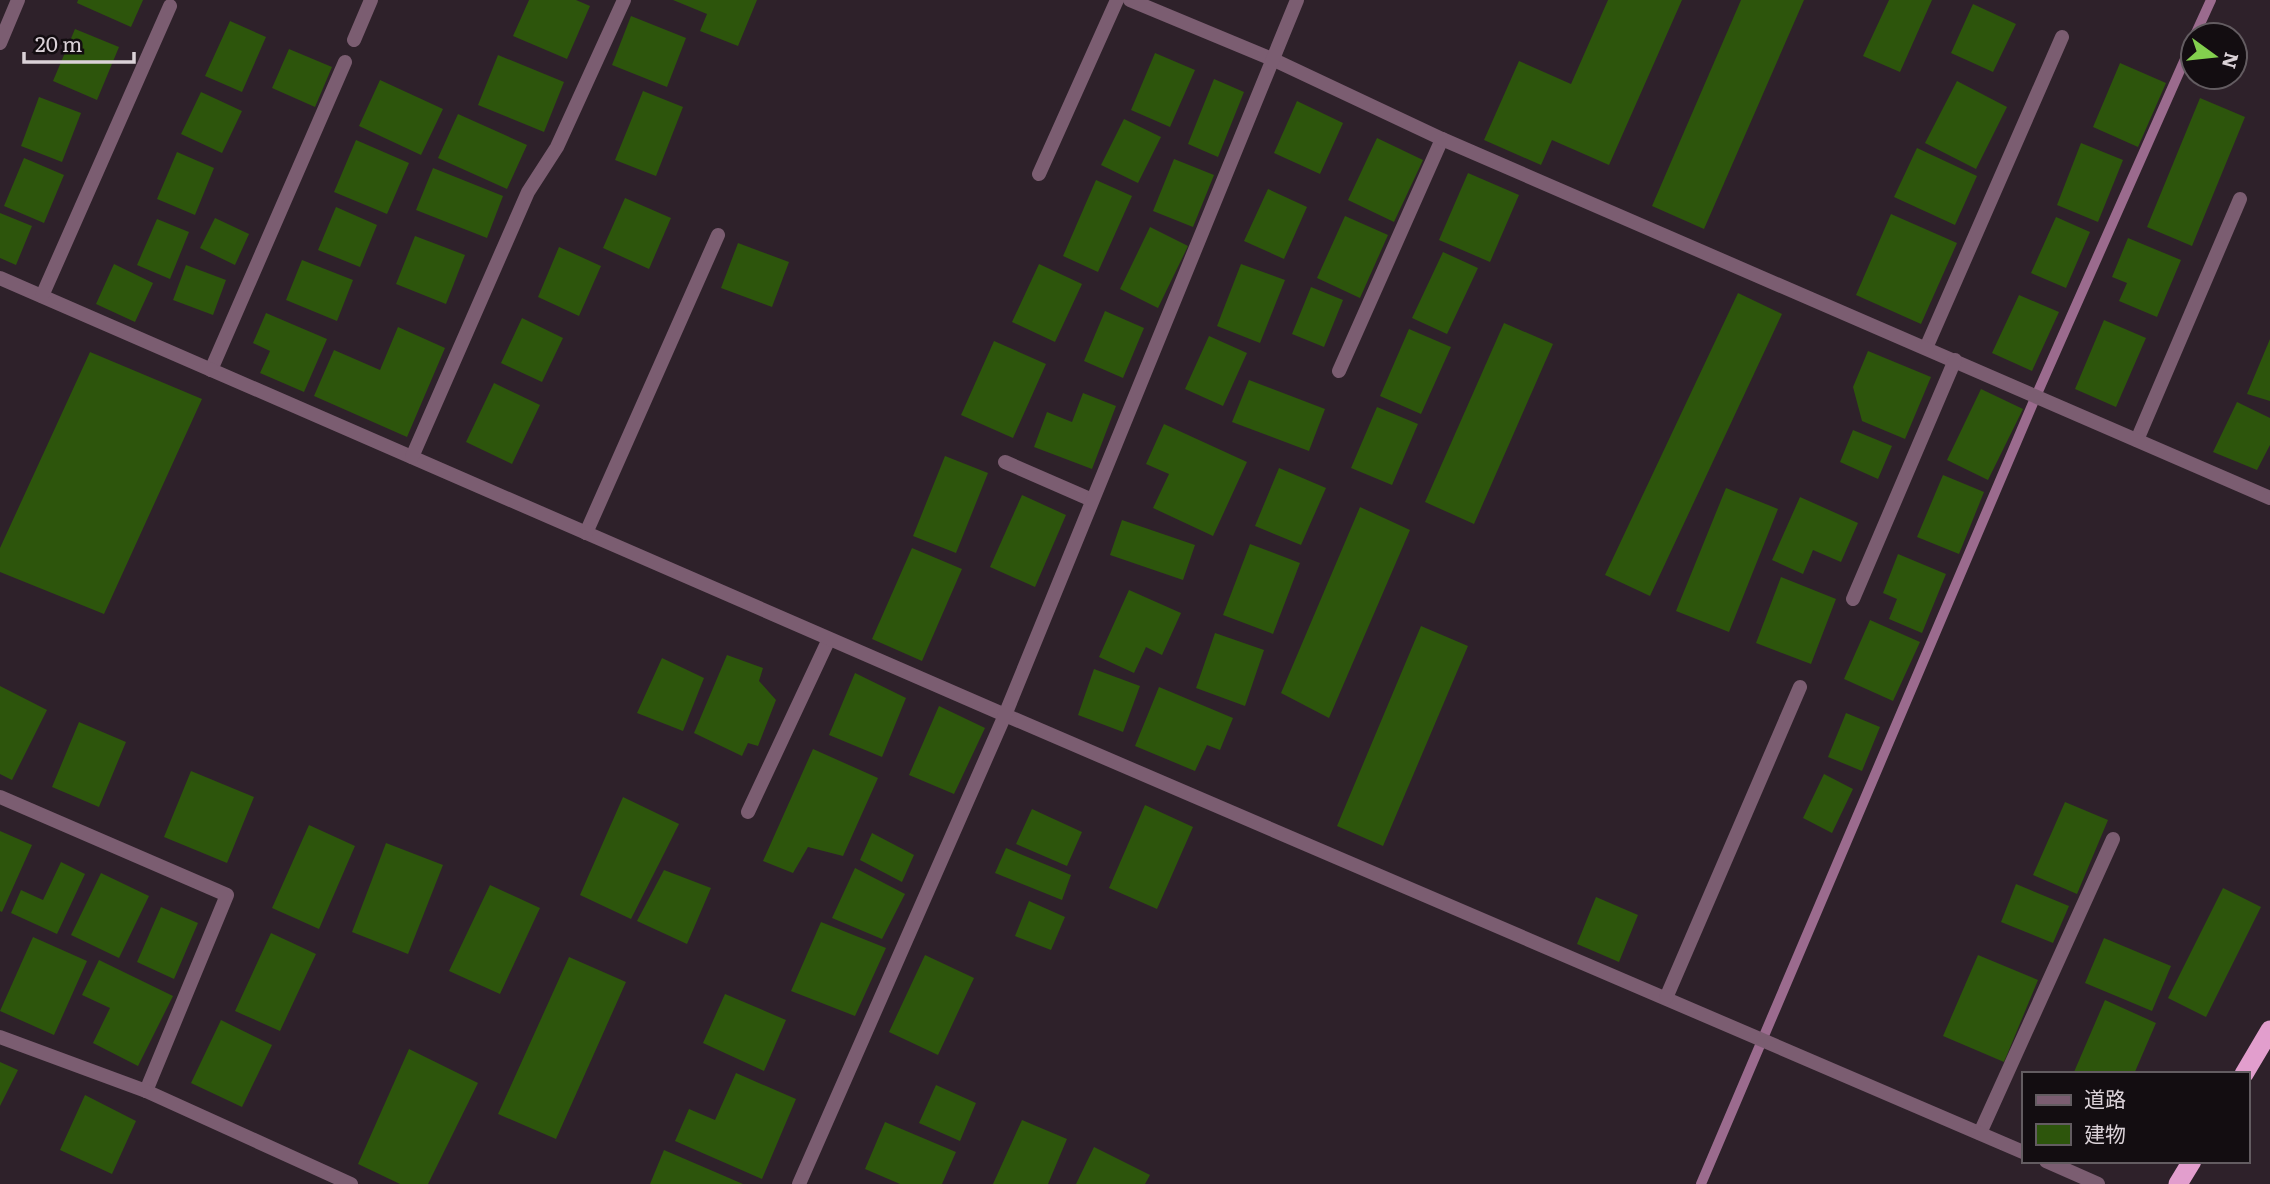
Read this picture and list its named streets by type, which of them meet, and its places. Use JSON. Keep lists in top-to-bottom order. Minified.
{"legend":["道路","建物"],"scale_bar":"20 m","north":"right"}
